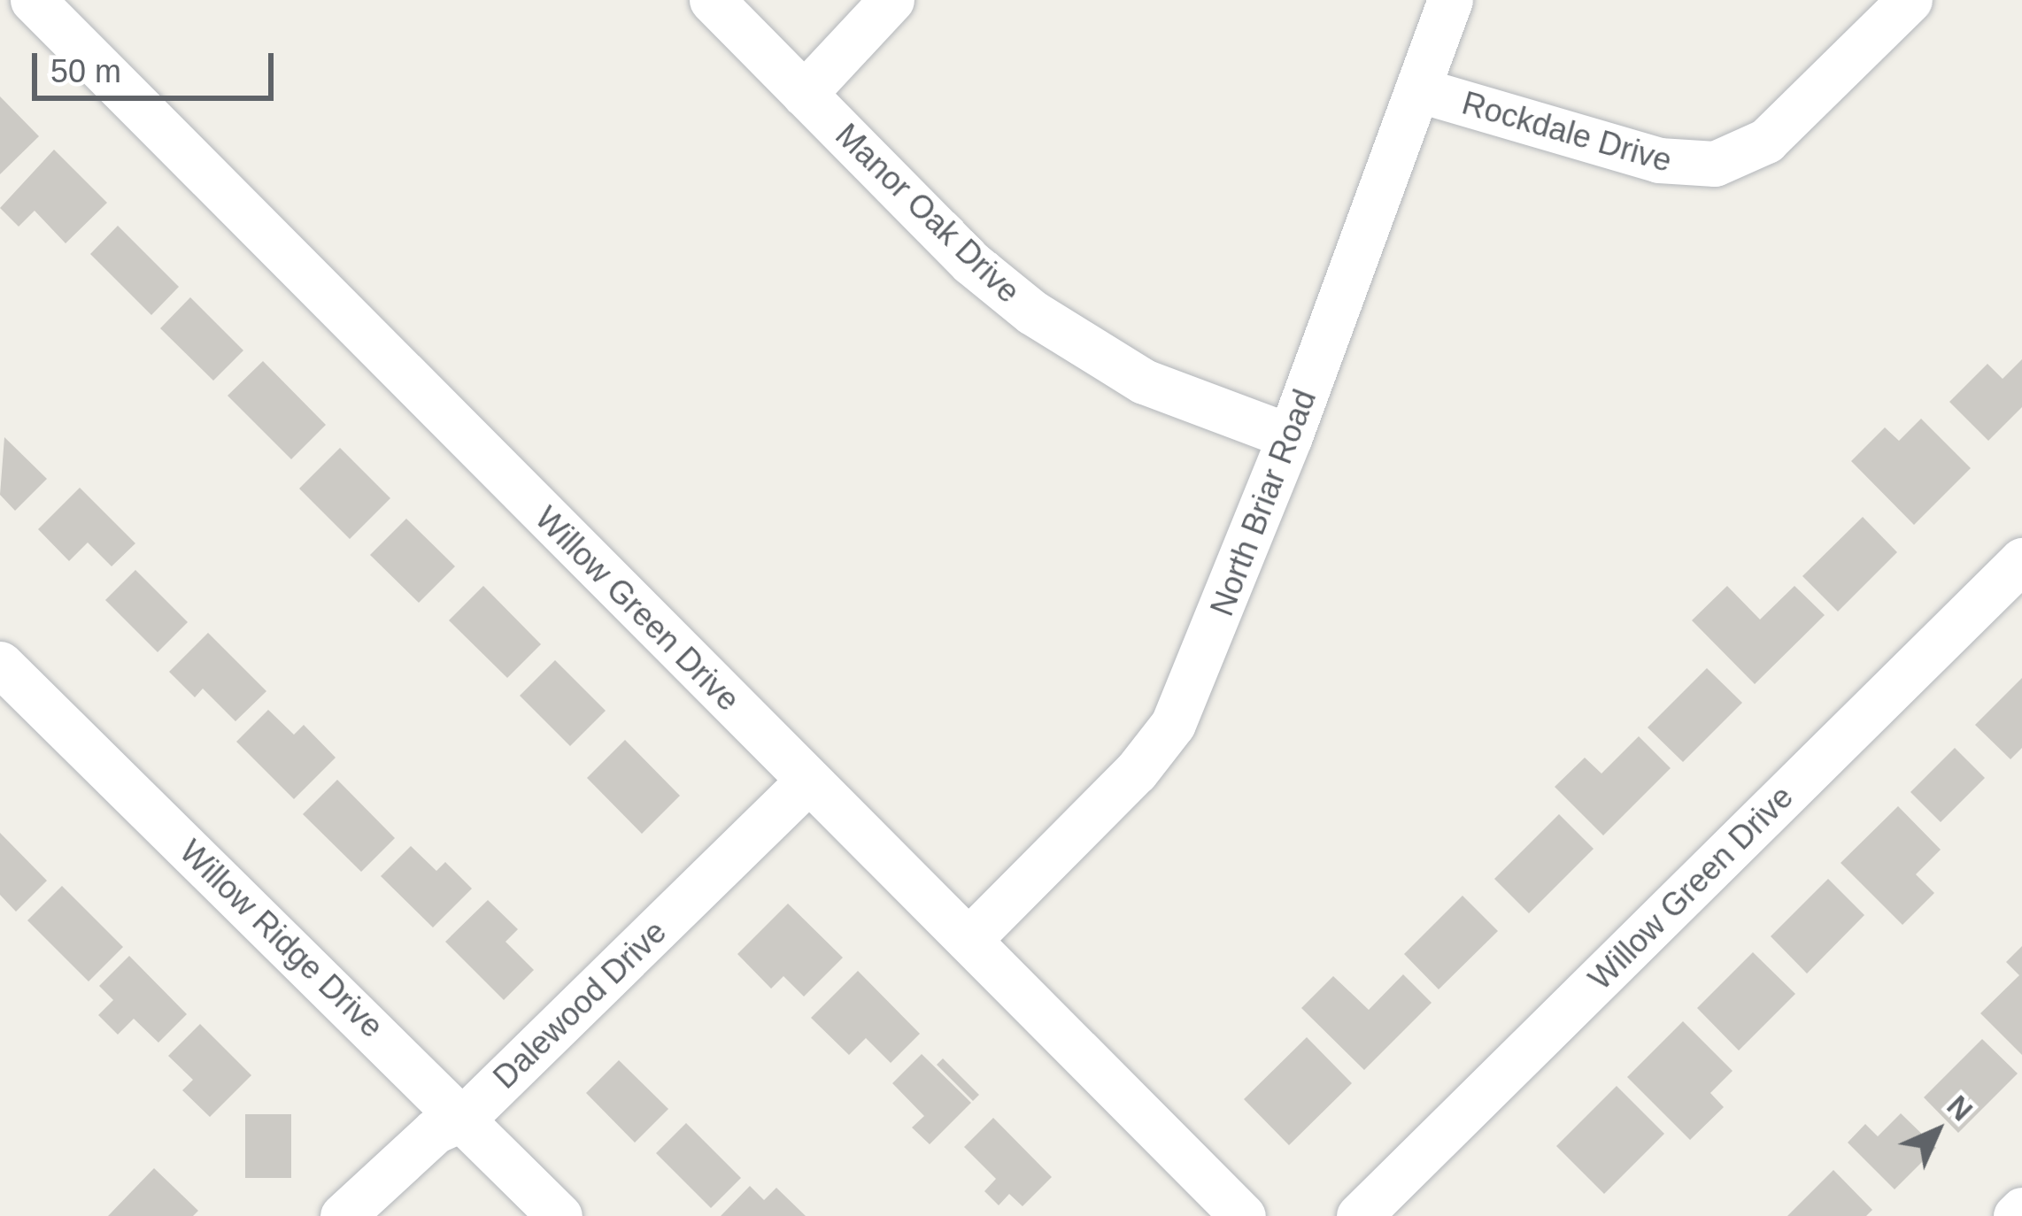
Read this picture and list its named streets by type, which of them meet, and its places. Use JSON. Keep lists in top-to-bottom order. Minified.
{"streets":{"street":["Rockdale Drive","Manor Oak Drive","North Briar Road","Willow Green Drive","Willow Ridge Drive","Dalewood Drive"]},"crossings":[["Rockdale Drive","North Briar Road"],["Manor Oak Drive","North Briar Road"],["North Briar Road","Willow Green Drive"],["Willow Green Drive","Dalewood Drive"],["Willow Ridge Drive","Dalewood Drive"]],"scale_bar":"50 m","north":"top right"}
